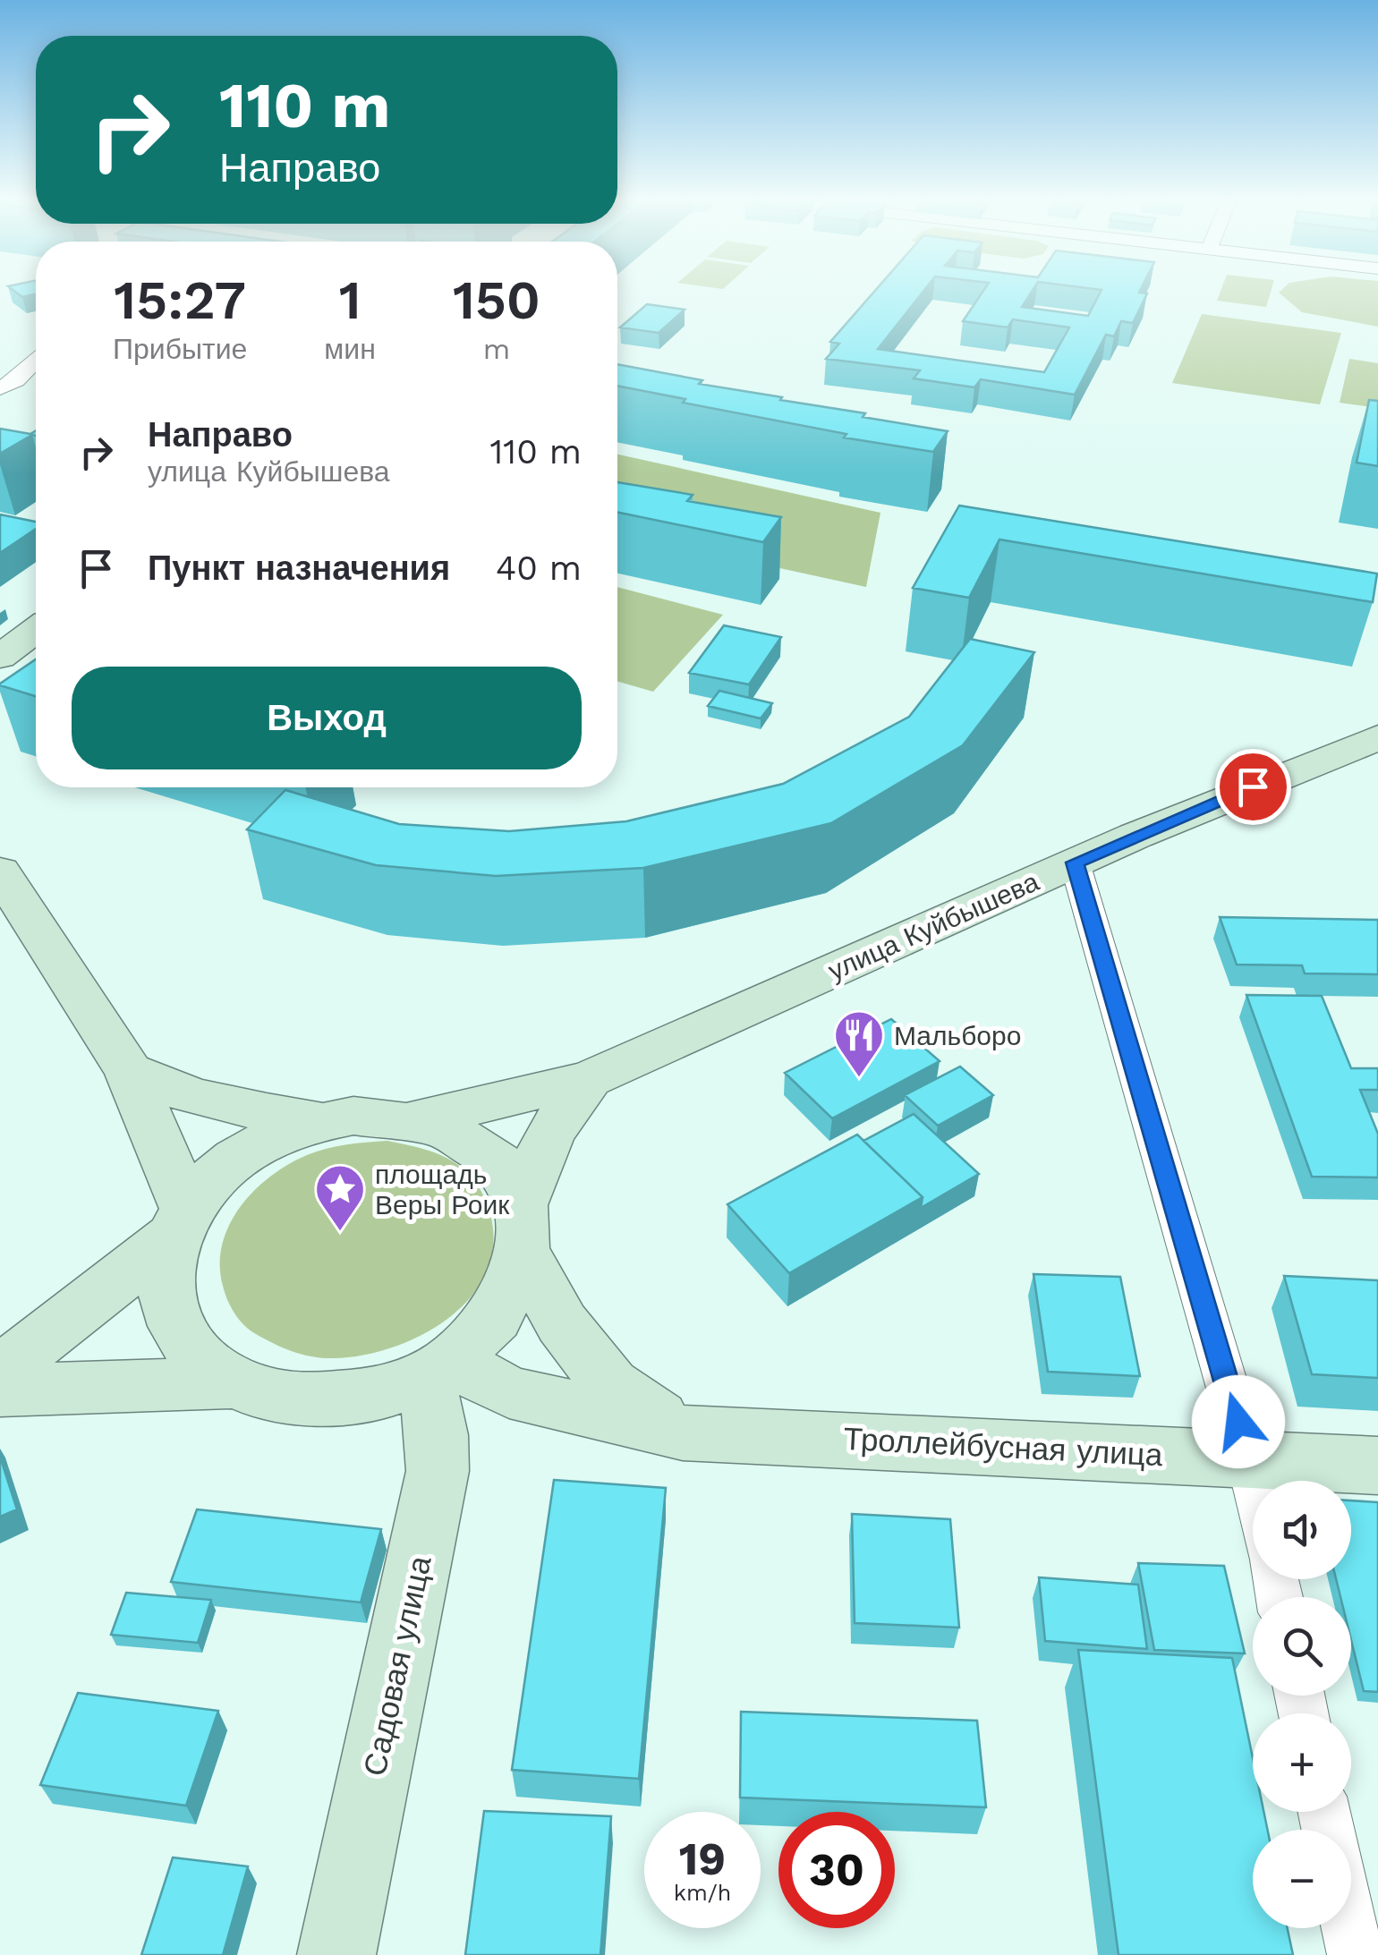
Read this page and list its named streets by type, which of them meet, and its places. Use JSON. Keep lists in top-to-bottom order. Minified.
{"streets":{"main road":["улица Куйбышева","Троллейбусная улица","Садовая улица"]},"crossings":[["Троллейбусная улица","Садовая улица"]],"places":{"restaurant":["Мальборо"],"place":["площадь Веры Роик"]},"page":{"turn":["110 m","Направо"],"eta":["15:27","Прибытие","1","мин","150","m"],"list":[{"name":"Направо","note":"улица Куйбышева","value":"110 m"},{"name":"Пункт назначения","value":"40 m"}],"buttons":"Выход","map_buttons":["+","−"],"speed":"19 km/h","limit":"30"}}
